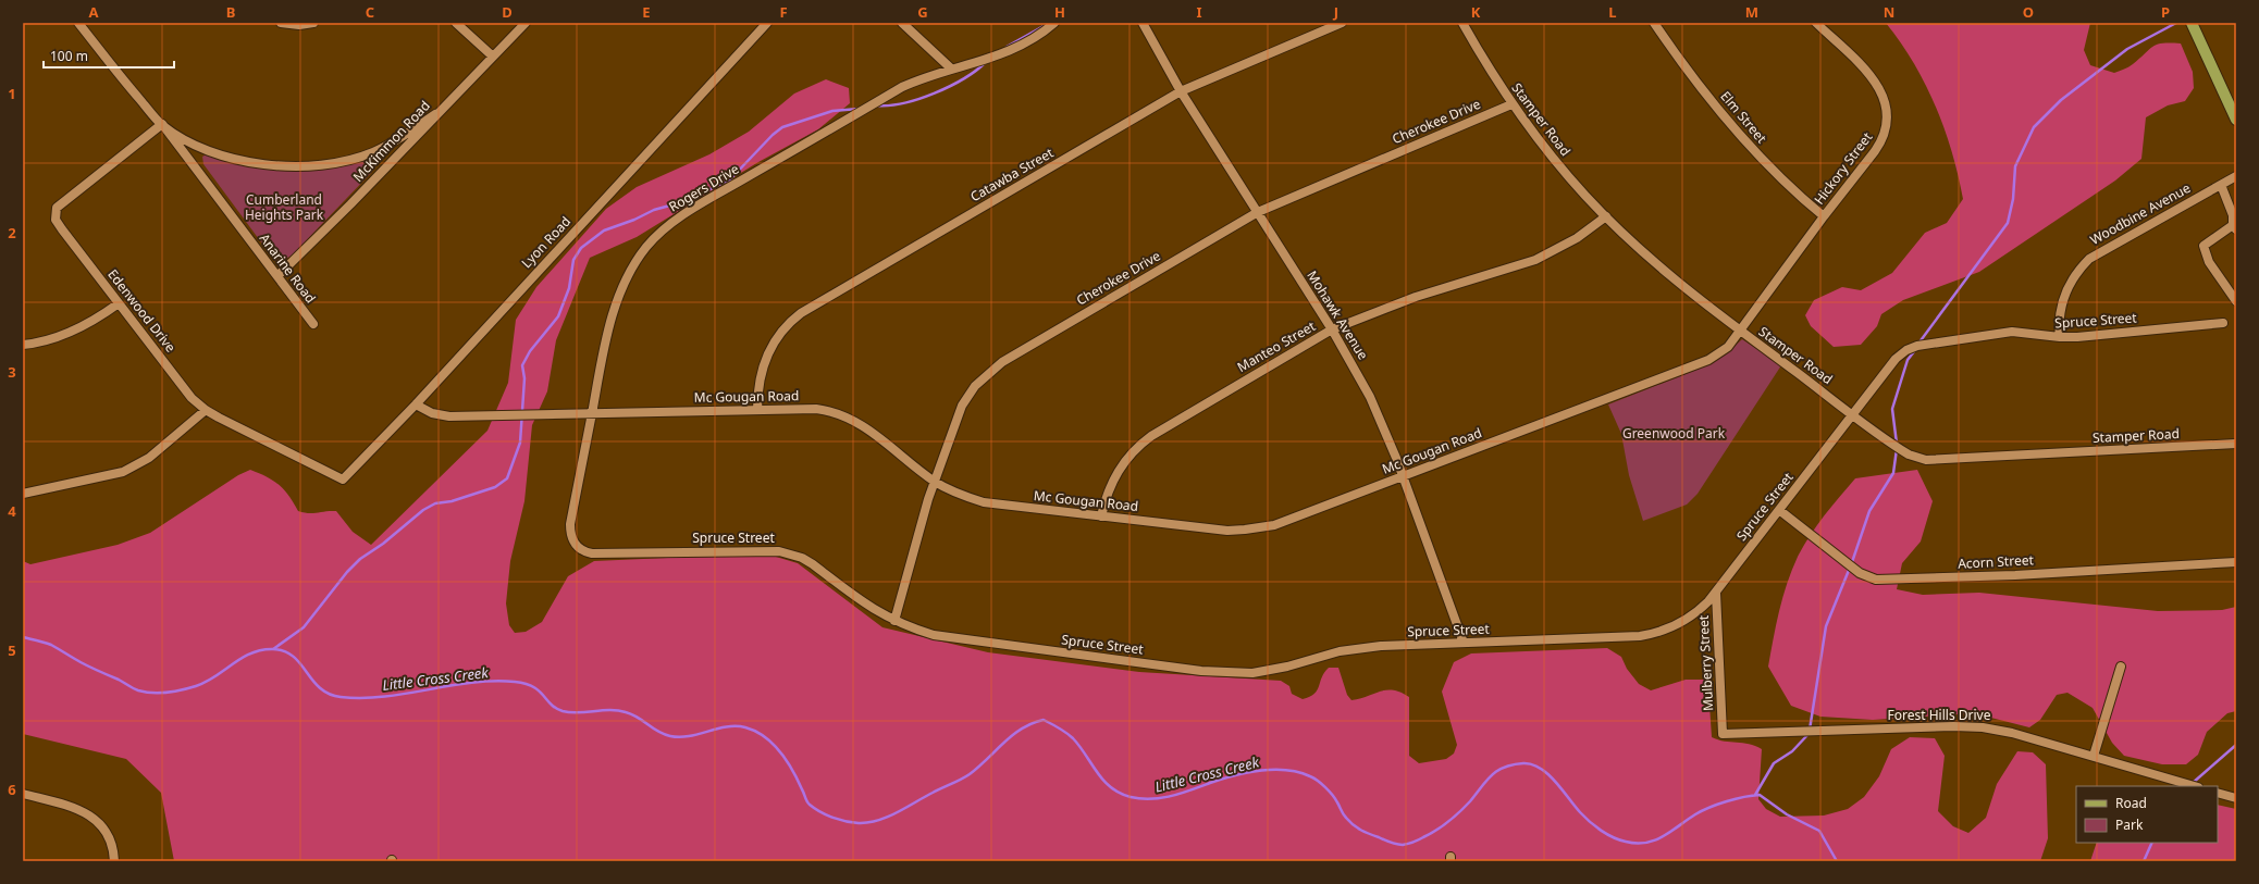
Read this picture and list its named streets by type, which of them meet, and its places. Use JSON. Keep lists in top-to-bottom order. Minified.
{"streets":{"street":["Elm Street","Stamper Road","Cherokee Drive","McKimmon Road","Hickory Street","Catawba Street","Rogers Drive","Woodbine Avenue","Lyon Road","Anarine Road","Edenwood Drive","Mohawk Avenue","Spruce Street","Manteo Street","Mc Gougan Road","Acorn Street","Mulberry Street","Forest Hills Drive"]},"crossings":[["Elm Street","Hickory Street"],["Stamper Road","Cherokee Drive"],["Stamper Road","Hickory Street"],["Stamper Road","Spruce Street"],["Stamper Road","Manteo Street"],["Stamper Road","Mc Gougan Road"],["Cherokee Drive","Mohawk Avenue"],["Cherokee Drive","Spruce Street"],["Cherokee Drive","Mc Gougan Road"],["McKimmon Road","Anarine Road"],["Hickory Street","Mc Gougan Road"],["Catawba Street","Mohawk Avenue"],["Catawba Street","Mc Gougan Road"],["Rogers Drive","Spruce Street"],["Rogers Drive","Mc Gougan Road"],["Woodbine Avenue","Spruce Street"],["Lyon Road","Edenwood Drive"],["Lyon Road","Mc Gougan Road"],["Anarine Road","Edenwood Drive"],["Mohawk Avenue","Spruce Street"],["Mohawk Avenue","Manteo Street"],["Mohawk Avenue","Mc Gougan Road"],["Spruce Street","Acorn Street"],["Spruce Street","Mulberry Street"],["Manteo Street","Mc Gougan Road"],["Mulberry Street","Forest Hills Drive"]],"water":["Little Cross Creek"],"parks":["Cumberland Heights Park","Greenwood Park"],"legend":["Road","Park"],"scale_bar":"100 m","grid":{"columns":["A","B","C","D","E","F","G","H","I","J","K","L","M","N","O","P"],"rows":["1","2","3","4","5","6"]}}
